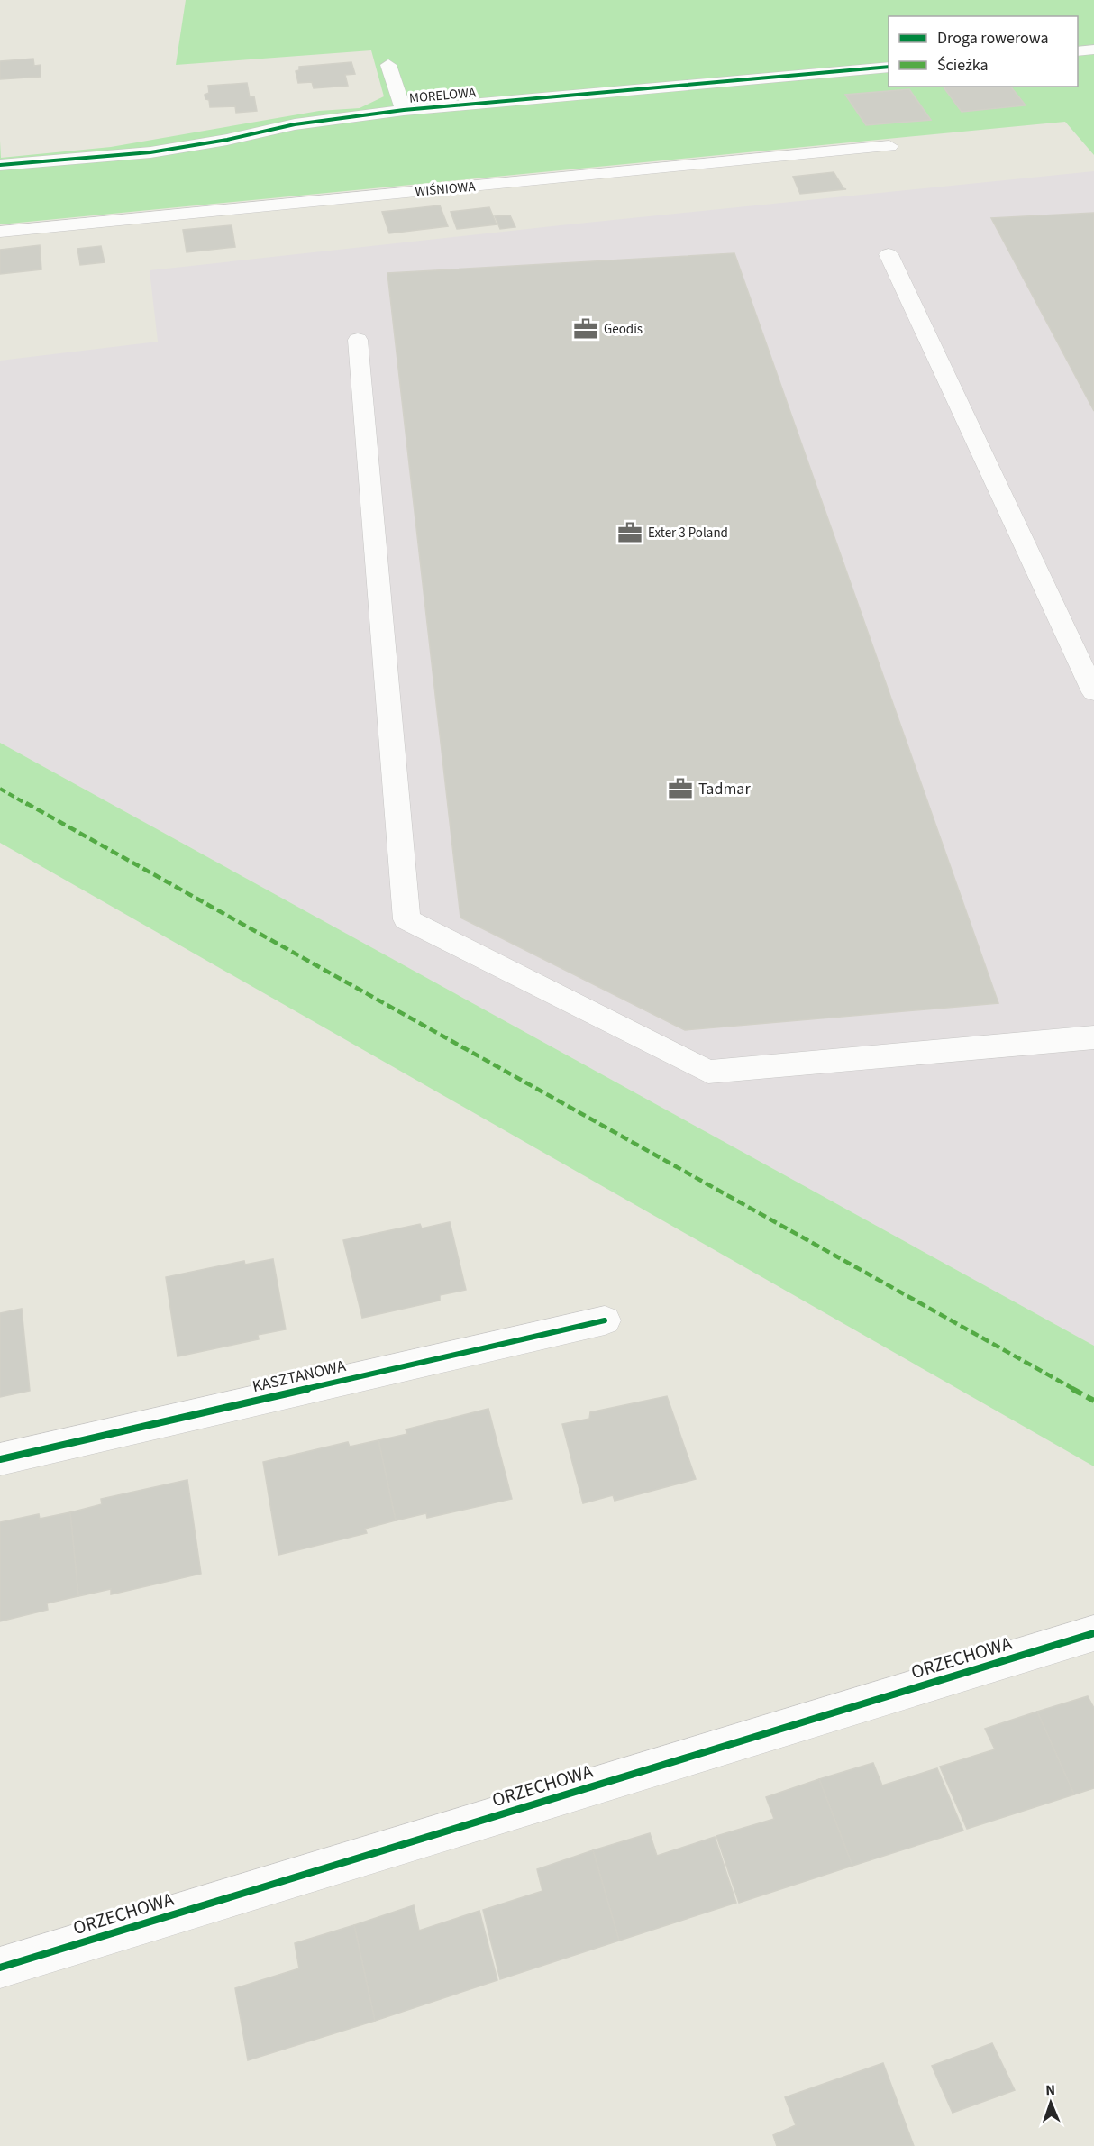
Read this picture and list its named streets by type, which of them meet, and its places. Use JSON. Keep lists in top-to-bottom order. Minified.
{"streets":{"street":["MORELOWA","WIŚNIOWA","KASZTANOWA","ORZECHOWA"]},"places":{"office":["Geodis","Exter 3 Poland","Tadmar"]},"legend":["Droga rowerowa","Ścieżka"],"north":"top"}
